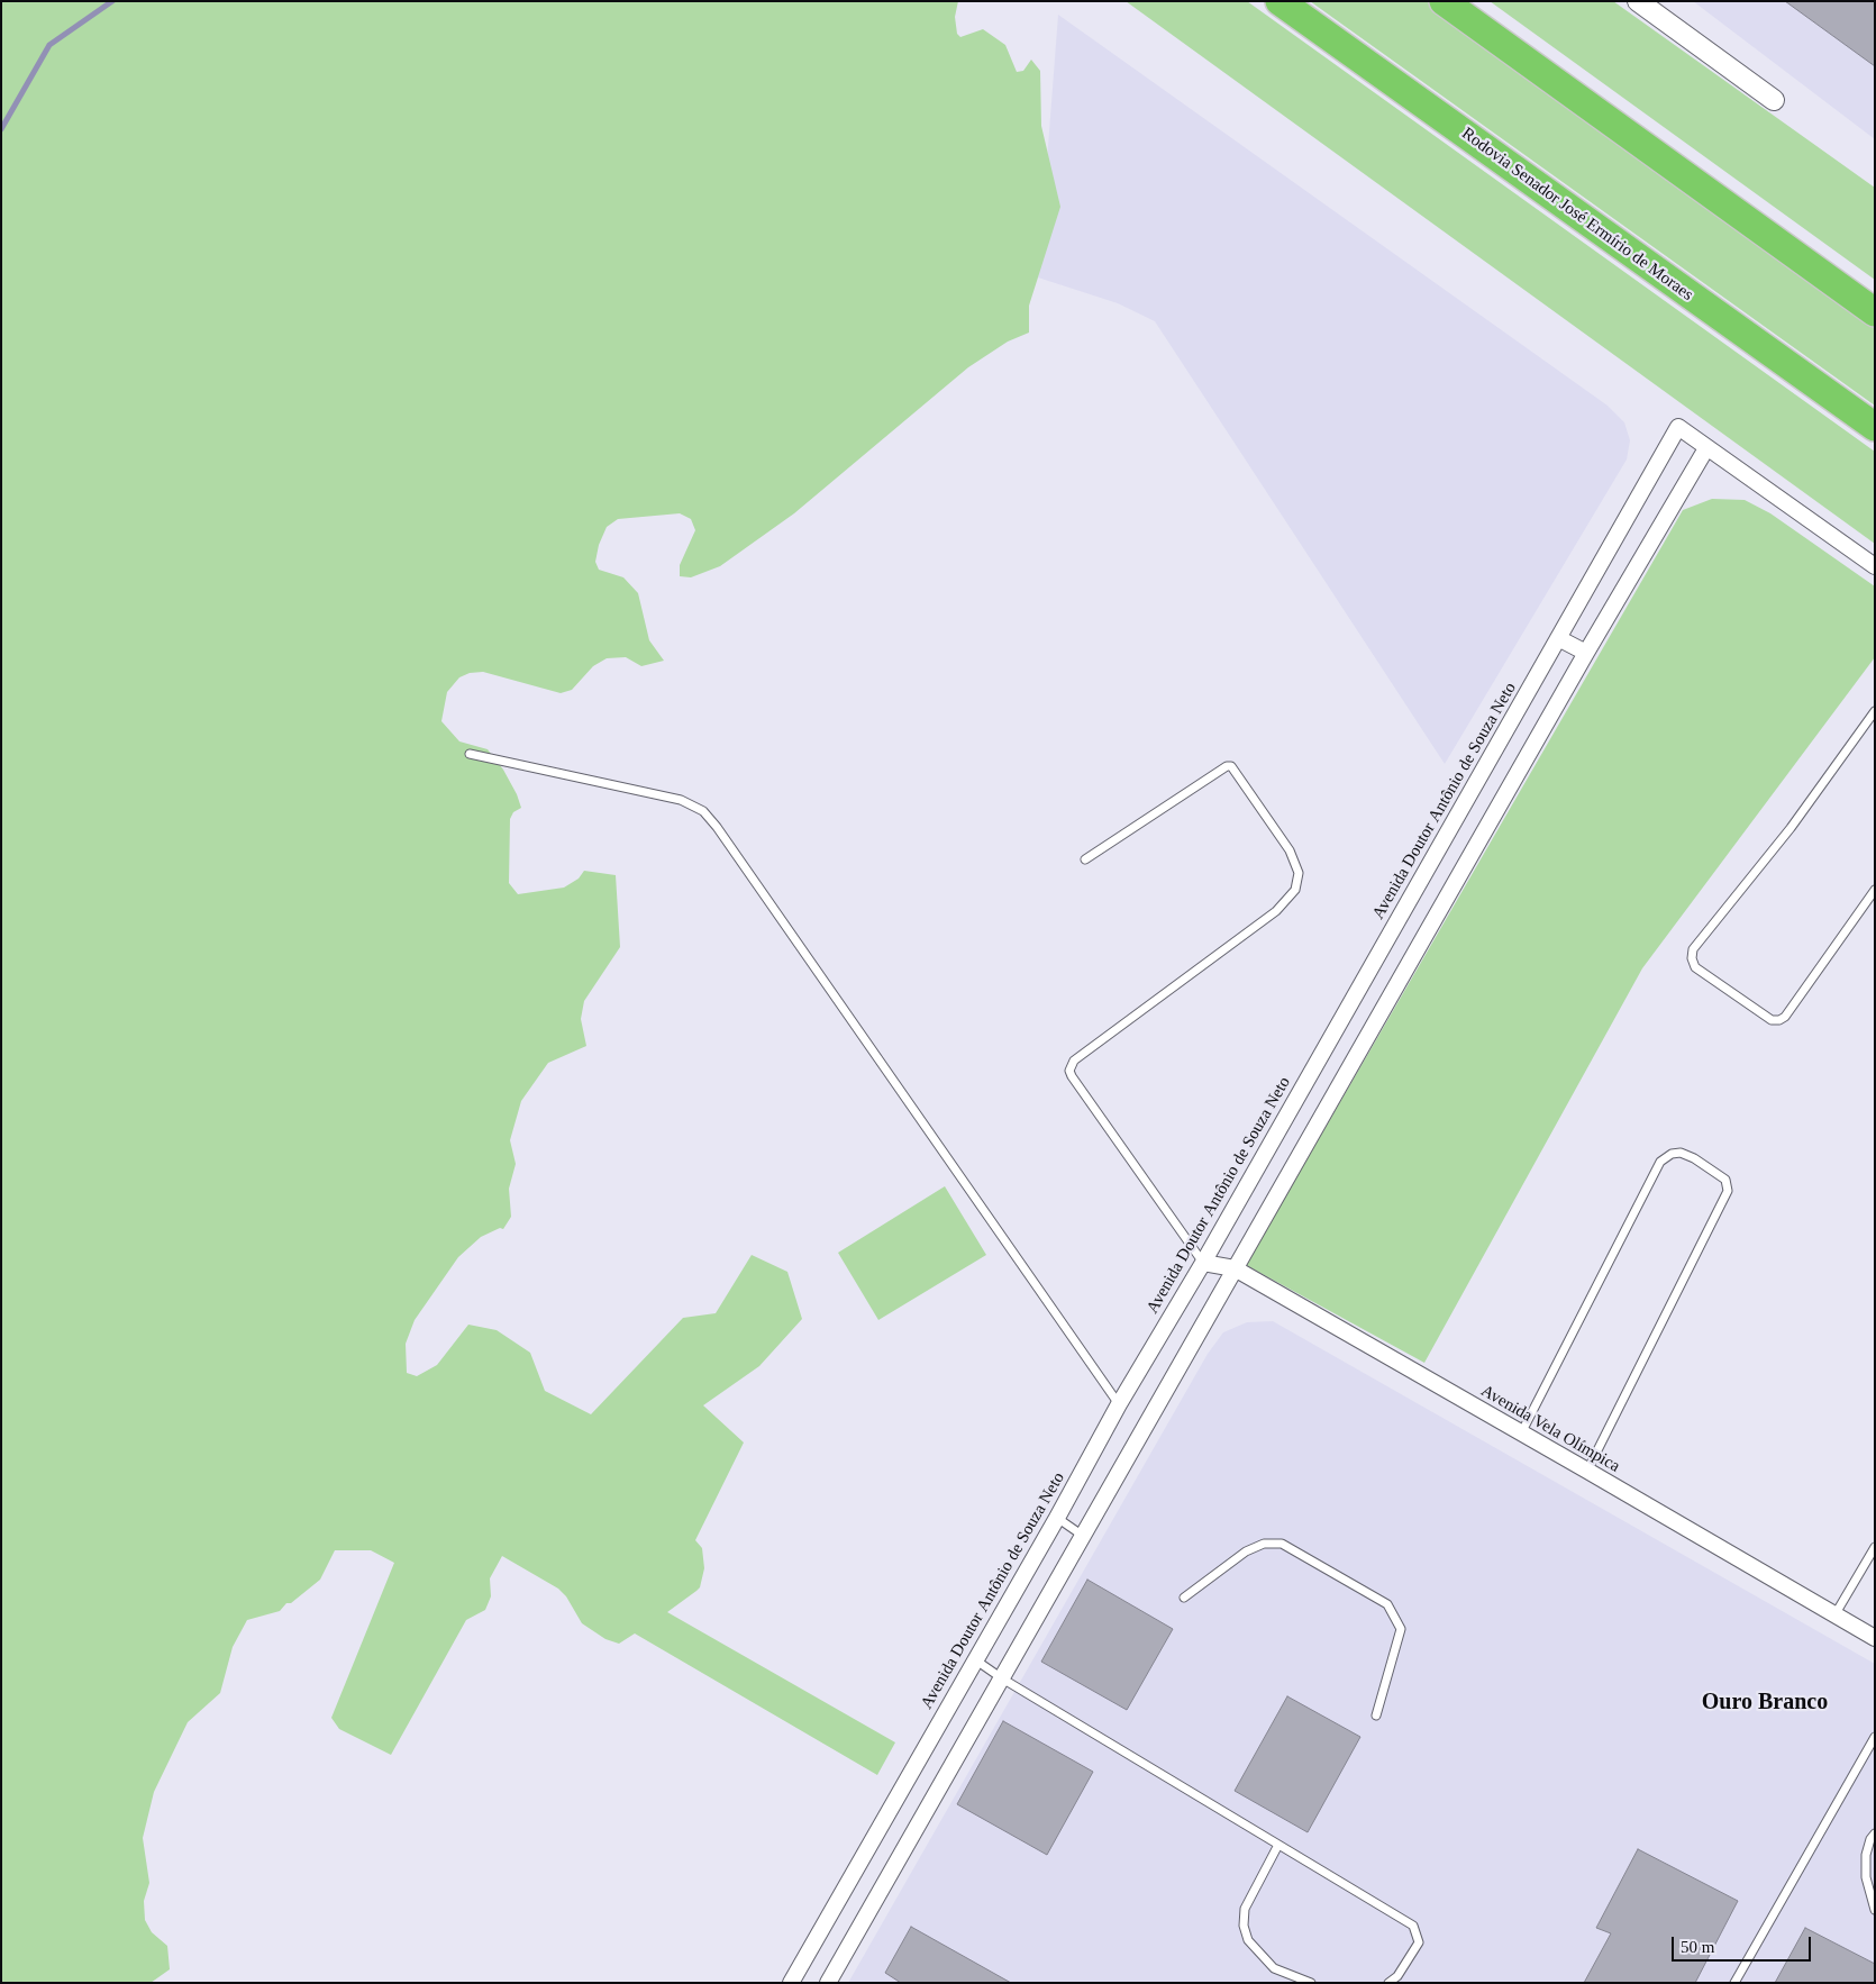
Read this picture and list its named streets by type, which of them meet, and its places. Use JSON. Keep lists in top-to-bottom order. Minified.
{"streets":{"highway":["Rodovia Senador José Ermírio de Moraes"],"street":["Avenida Doutor Antônio de Souza Neto","Avenida Vela Olímpica"]},"crossings":[["Avenida Doutor Antônio de Souza Neto","Avenida Vela Olímpica"]],"districts":["Ouro Branco"],"scale_bar":"50 m"}
